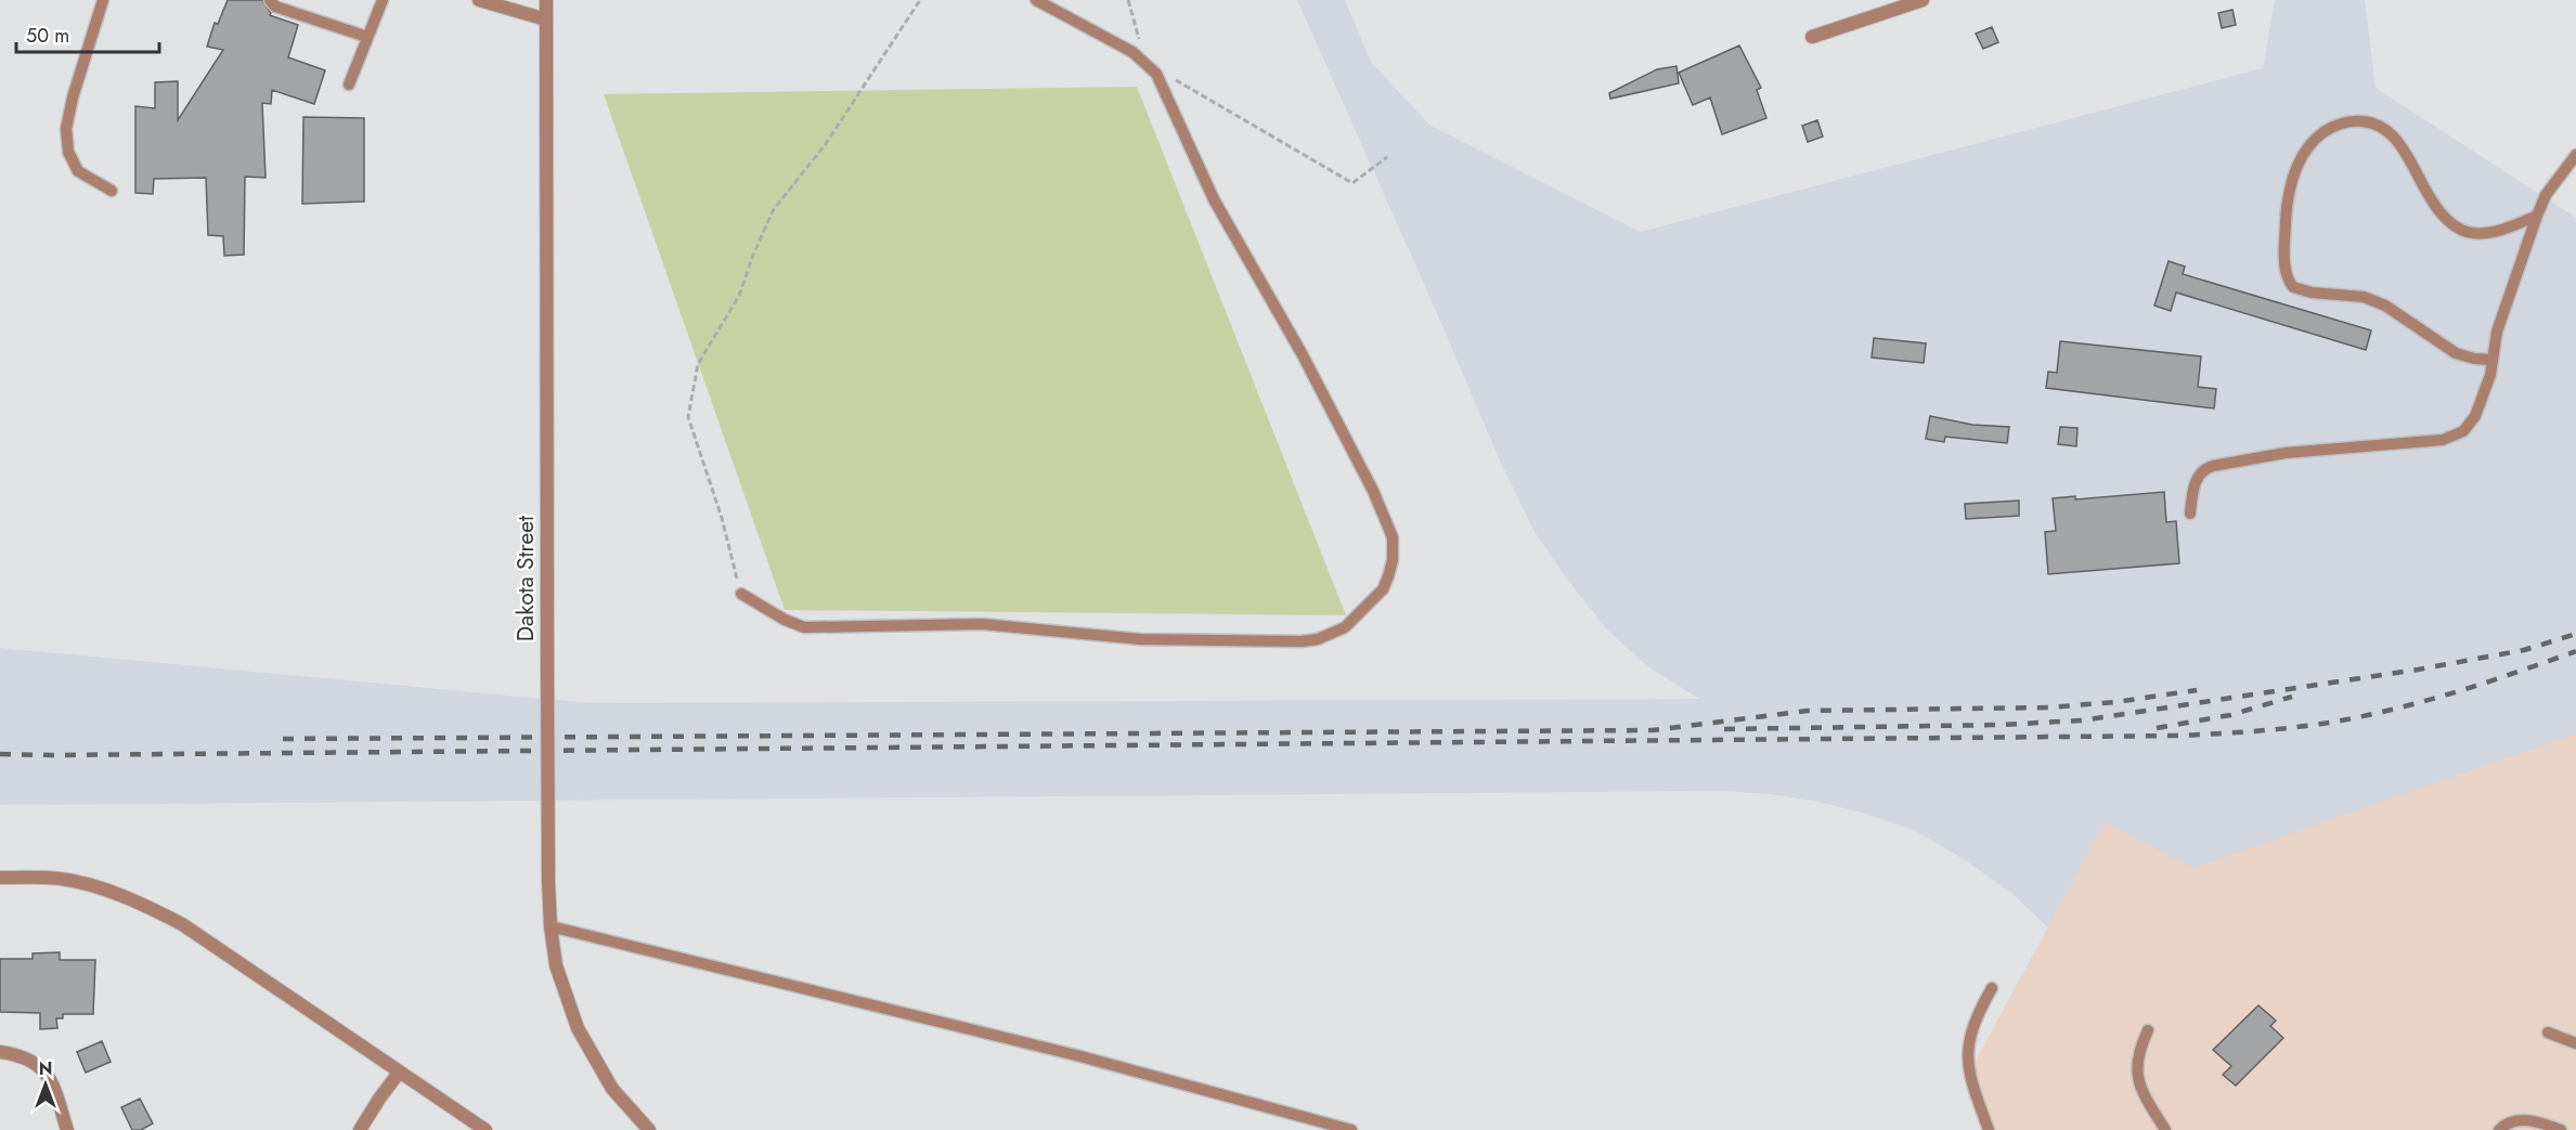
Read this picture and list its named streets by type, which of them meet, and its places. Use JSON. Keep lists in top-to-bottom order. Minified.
{"streets":{"street":["Dakota Street"]},"scale_bar":"50 m","north":"top"}
